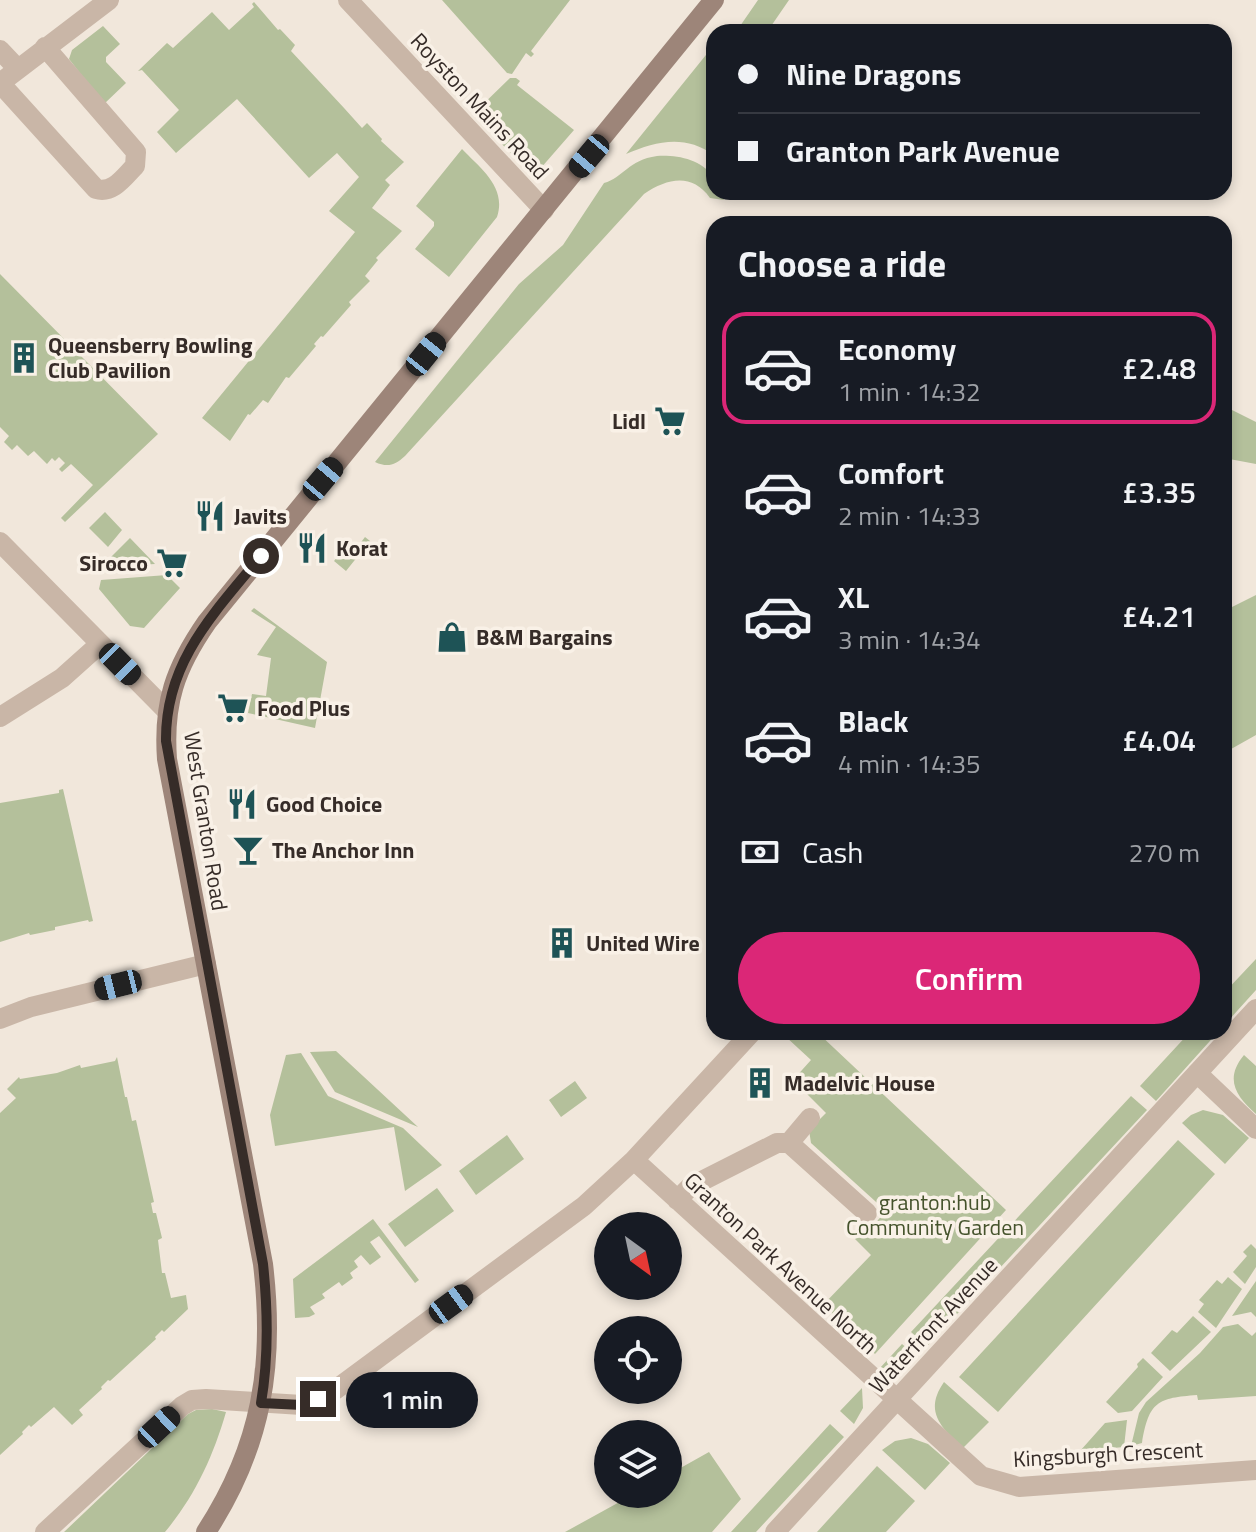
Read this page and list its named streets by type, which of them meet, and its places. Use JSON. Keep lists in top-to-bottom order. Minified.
{"streets":{"street":["Royston Mains Road","West Granton Road","Granton Park Avenue North","Waterfront Avenue","Kingsburgh Crescent"]},"crossings":[["Royston Mains Road","West Granton Road"],["Granton Park Avenue North","Waterfront Avenue"],["Granton Park Avenue North","Kingsburgh Crescent"],["Waterfront Avenue","Kingsburgh Crescent"]],"parks":["granton:hub Community Garden"],"places":{"building":["Queensberry Bowling Club Pavilion","United Wire","Madelvic House"],"supermarket":["Lidl","Sirocco","Food Plus"],"restaurant":["Javits","Korat","Good Choice"],"shop":["B&M Bargains"],"bar":["The Anchor Inn"]},"north":"bottom right","page":{"banner":["Nine Dragons","Granton Park Avenue"],"heading":"Choose a ride","list":[{"name":"Economy","note":"1 min · 14:32","value":"£2.48"},{"name":"Comfort","note":"2 min · 14:33","value":"£3.35"},{"name":"XL","note":"3 min · 14:34","value":"£4.21"},{"name":"Black","note":"4 min · 14:35","value":"£4.04"}],"pay":["Cash","270 m"],"buttons":"Confirm","bubble":"1 min"}}
